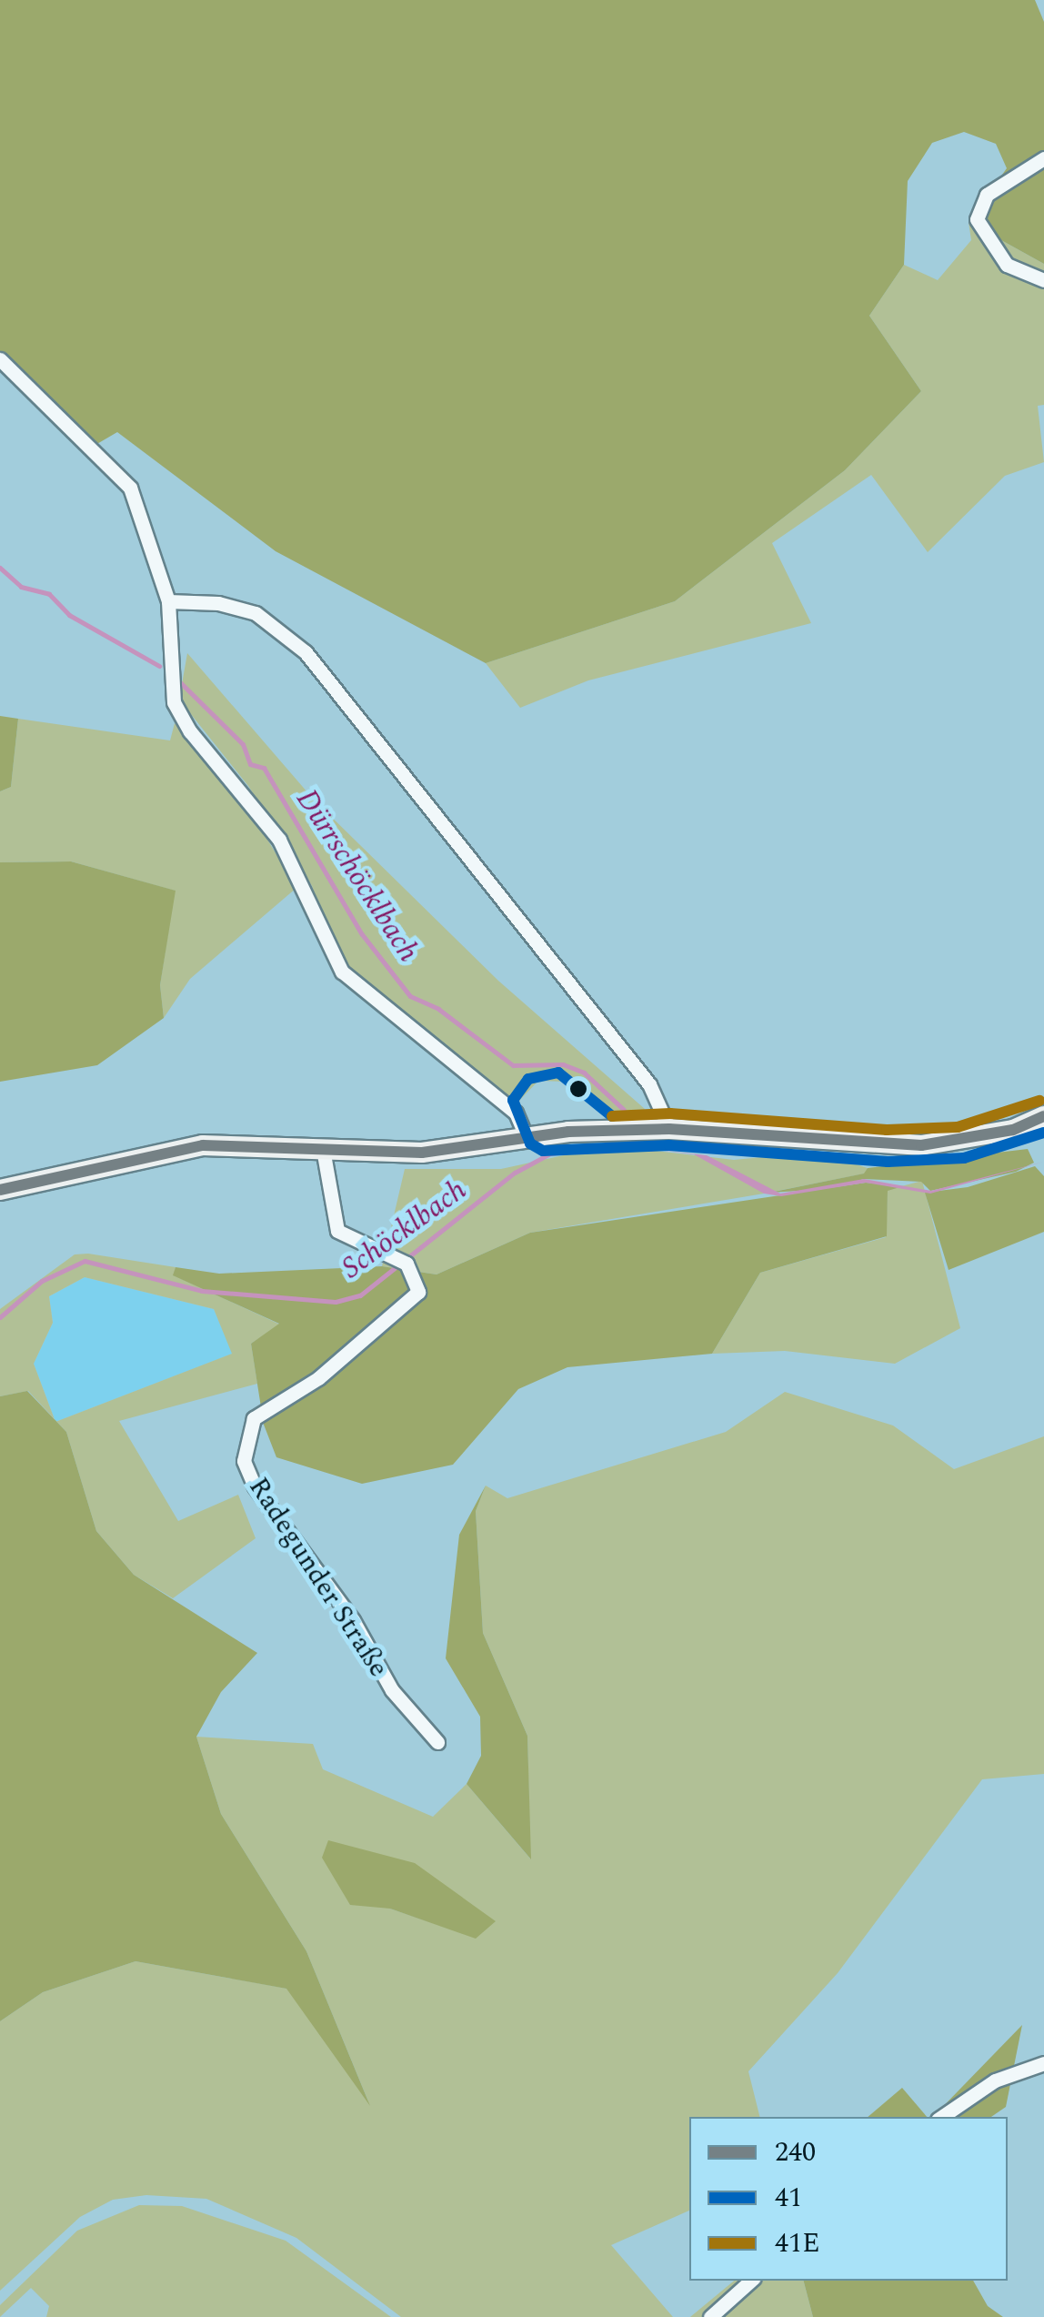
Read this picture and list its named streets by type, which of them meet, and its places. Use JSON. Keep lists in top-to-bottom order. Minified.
{"streets":{"street":["Radegunder Straße"]},"water":["Dürrschöcklbach","Schöcklbach"],"lines":["transit line 41","transit line 41E","transit line 240"],"legend":["240","41","41E"]}
